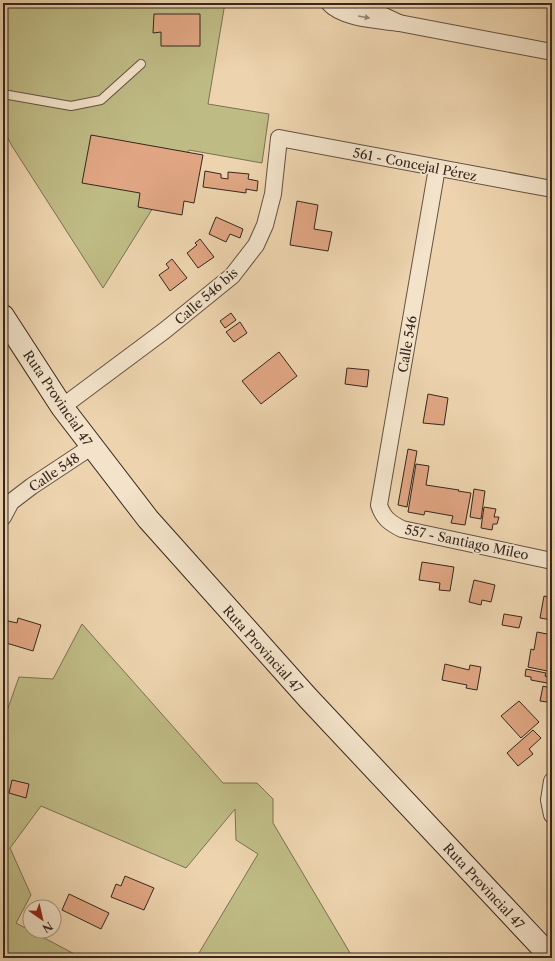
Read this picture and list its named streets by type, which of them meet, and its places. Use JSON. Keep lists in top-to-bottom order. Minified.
{"streets":{"main road":["Ruta Provincial 47"],"street":["561 - Concejal Pérez","Calle 546 bis","Calle 546","Calle 548","557 - Santiago Mileo"]},"crossings":[["561 - Concejal Pérez","Calle 546 bis"],["561 - Concejal Pérez","Calle 546"],["Calle 546 bis","Ruta Provincial 47"],["Calle 546","557 - Santiago Mileo"],["Ruta Provincial 47","Calle 548"]],"north":"bottom right"}
